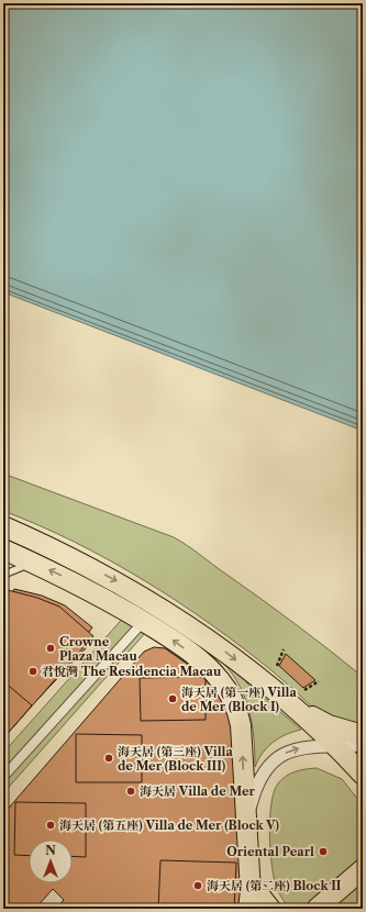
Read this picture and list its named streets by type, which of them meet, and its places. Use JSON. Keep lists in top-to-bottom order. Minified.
{"places":["Crowne Plaza Macau","君悅灣 The Residencia Macau","海天居 (第一座) Villa de Mer (Block I)","海天居 (第三座) Villa de Mer (Block III)","海天居 Villa de Mer","海天居 (第五座) Villa de Mer (Block V)","Oriental Pearl","海天居 (第二座) Block II"],"north":"top"}
